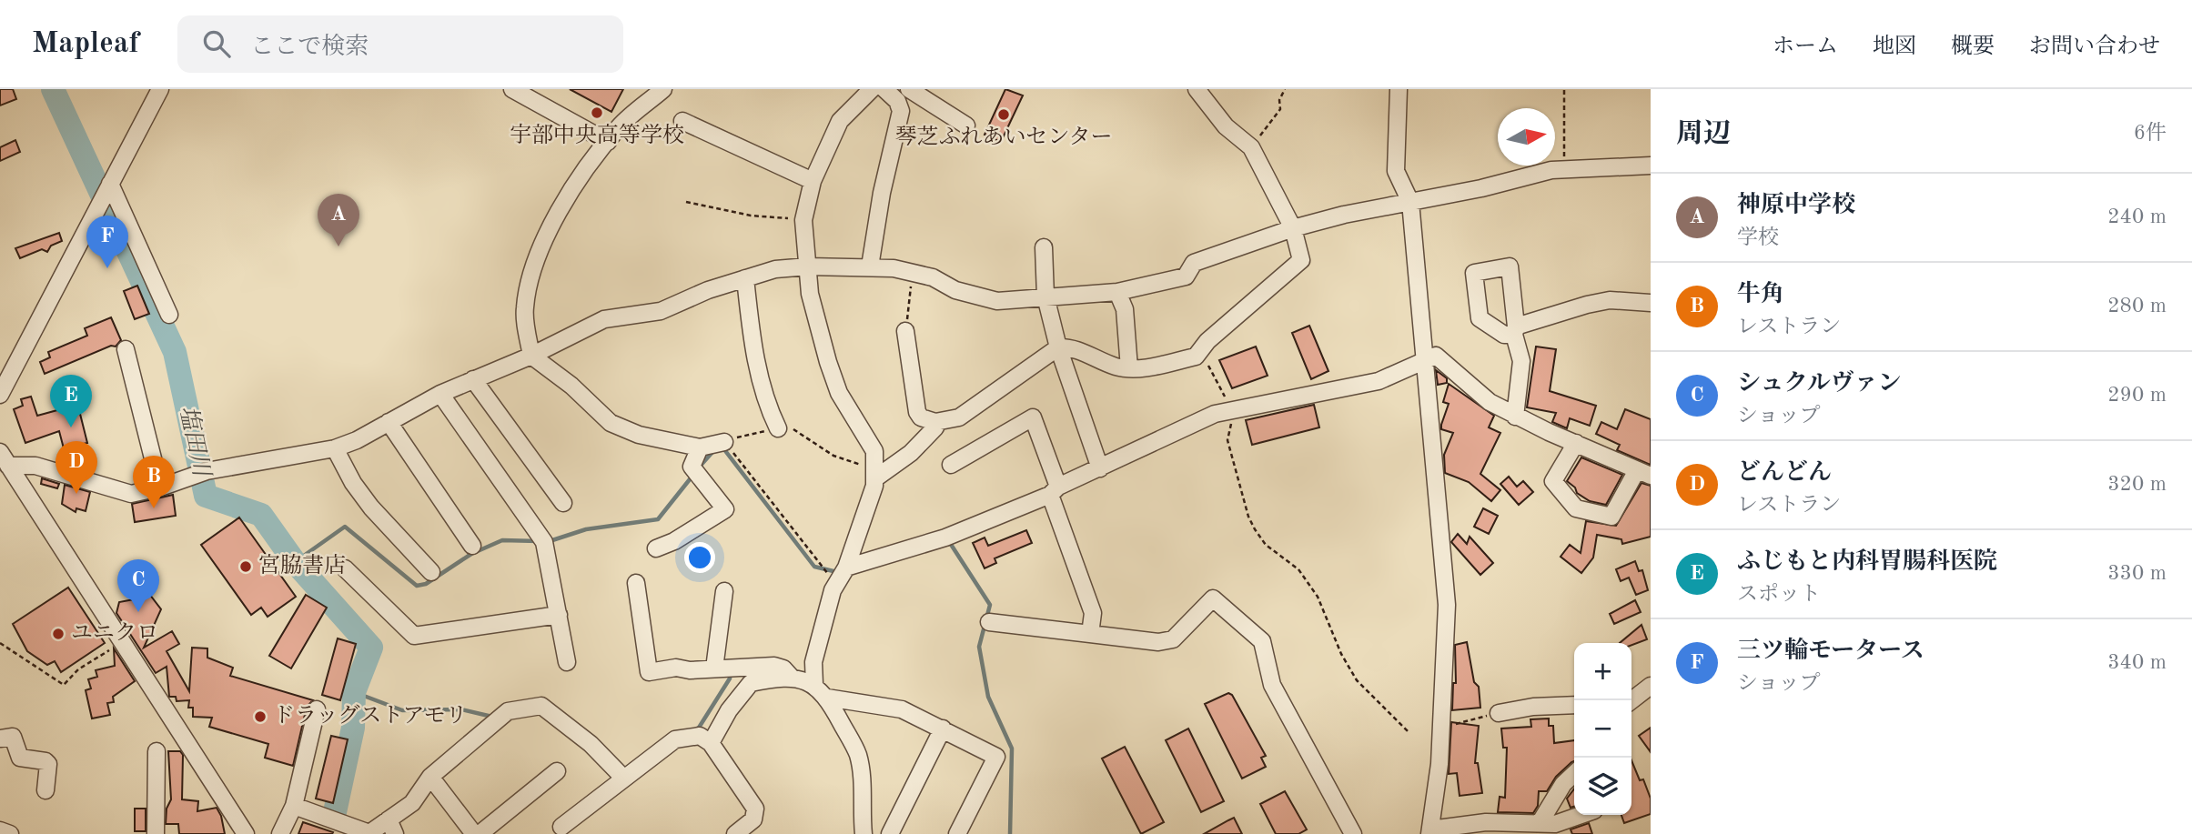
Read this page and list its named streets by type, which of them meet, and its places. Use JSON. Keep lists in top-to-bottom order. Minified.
{"water":["塩田川"],"places":["宇部中央高等学校","琴芝ふれあいセンター","宮脇書店","ユニクロ","ドラッグストアモリ"],"north":"right","page":{"header":"Mapleaf","search":"ここで検索","nav":["ホーム","地図","概要","お問い合わせ"],"heading":["周辺","6件"],"list":[{"mark":"A","name":"神原中学校","note":"学校","value":"240 m"},{"mark":"B","name":"牛角","note":"レストラン","value":"280 m"},{"mark":"C","name":"シュクルヴァン","note":"ショップ","value":"290 m"},{"mark":"D","name":"どんどん","note":"レストラン","value":"320 m"},{"mark":"E","name":"ふじもと内科胃腸科医院","note":"スポット","value":"330 m"},{"mark":"F","name":"三ツ輪モータース","note":"ショップ","value":"340 m"}],"pins":["A","F","E","D","B","C"],"map_buttons":["+","−"]}}
